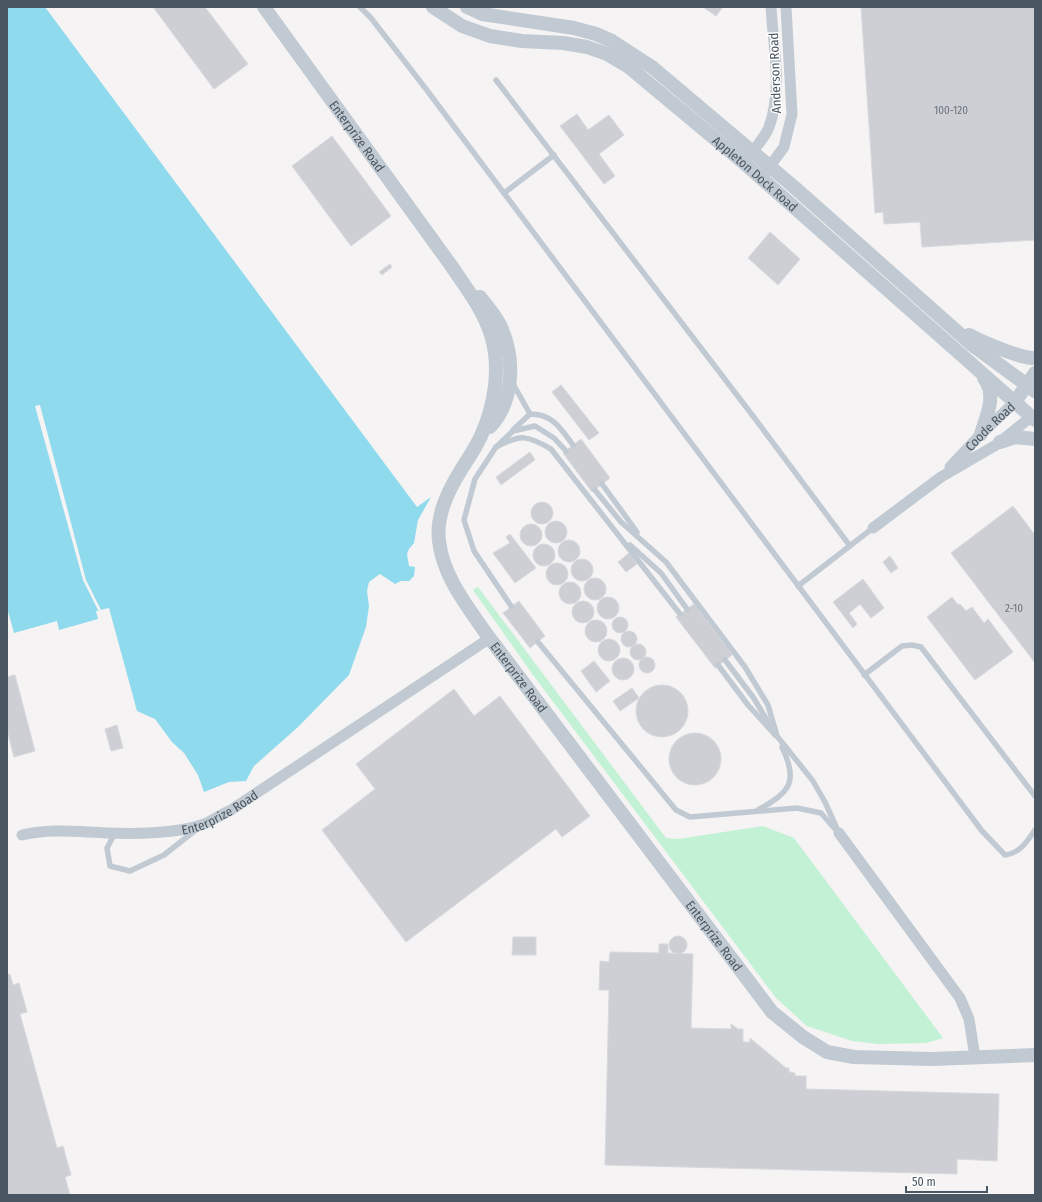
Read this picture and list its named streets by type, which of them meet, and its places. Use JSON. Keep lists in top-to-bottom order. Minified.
{"streets":{"street":["Anderson Road","Enterprize Road","Appleton Dock Road","Coode Road"]},"crossings":[["Anderson Road","Appleton Dock Road"],["Appleton Dock Road","Coode Road"]],"house_numbers":["100-120","2-10"],"scale_bar":"50 m"}
